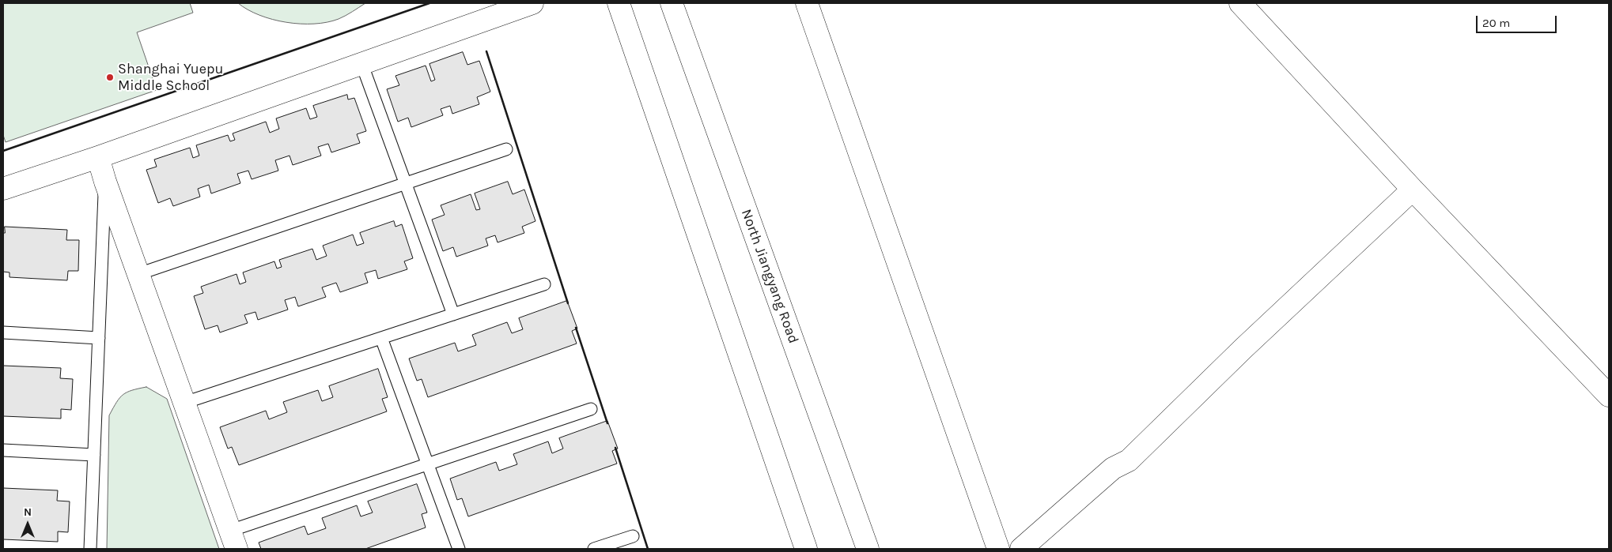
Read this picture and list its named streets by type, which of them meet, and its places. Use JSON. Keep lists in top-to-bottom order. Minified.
{"streets":{"main road":["North Jiangyang Road"]},"places":["Shanghai Yuepu Middle School"],"scale_bar":"20 m","north":"top"}
